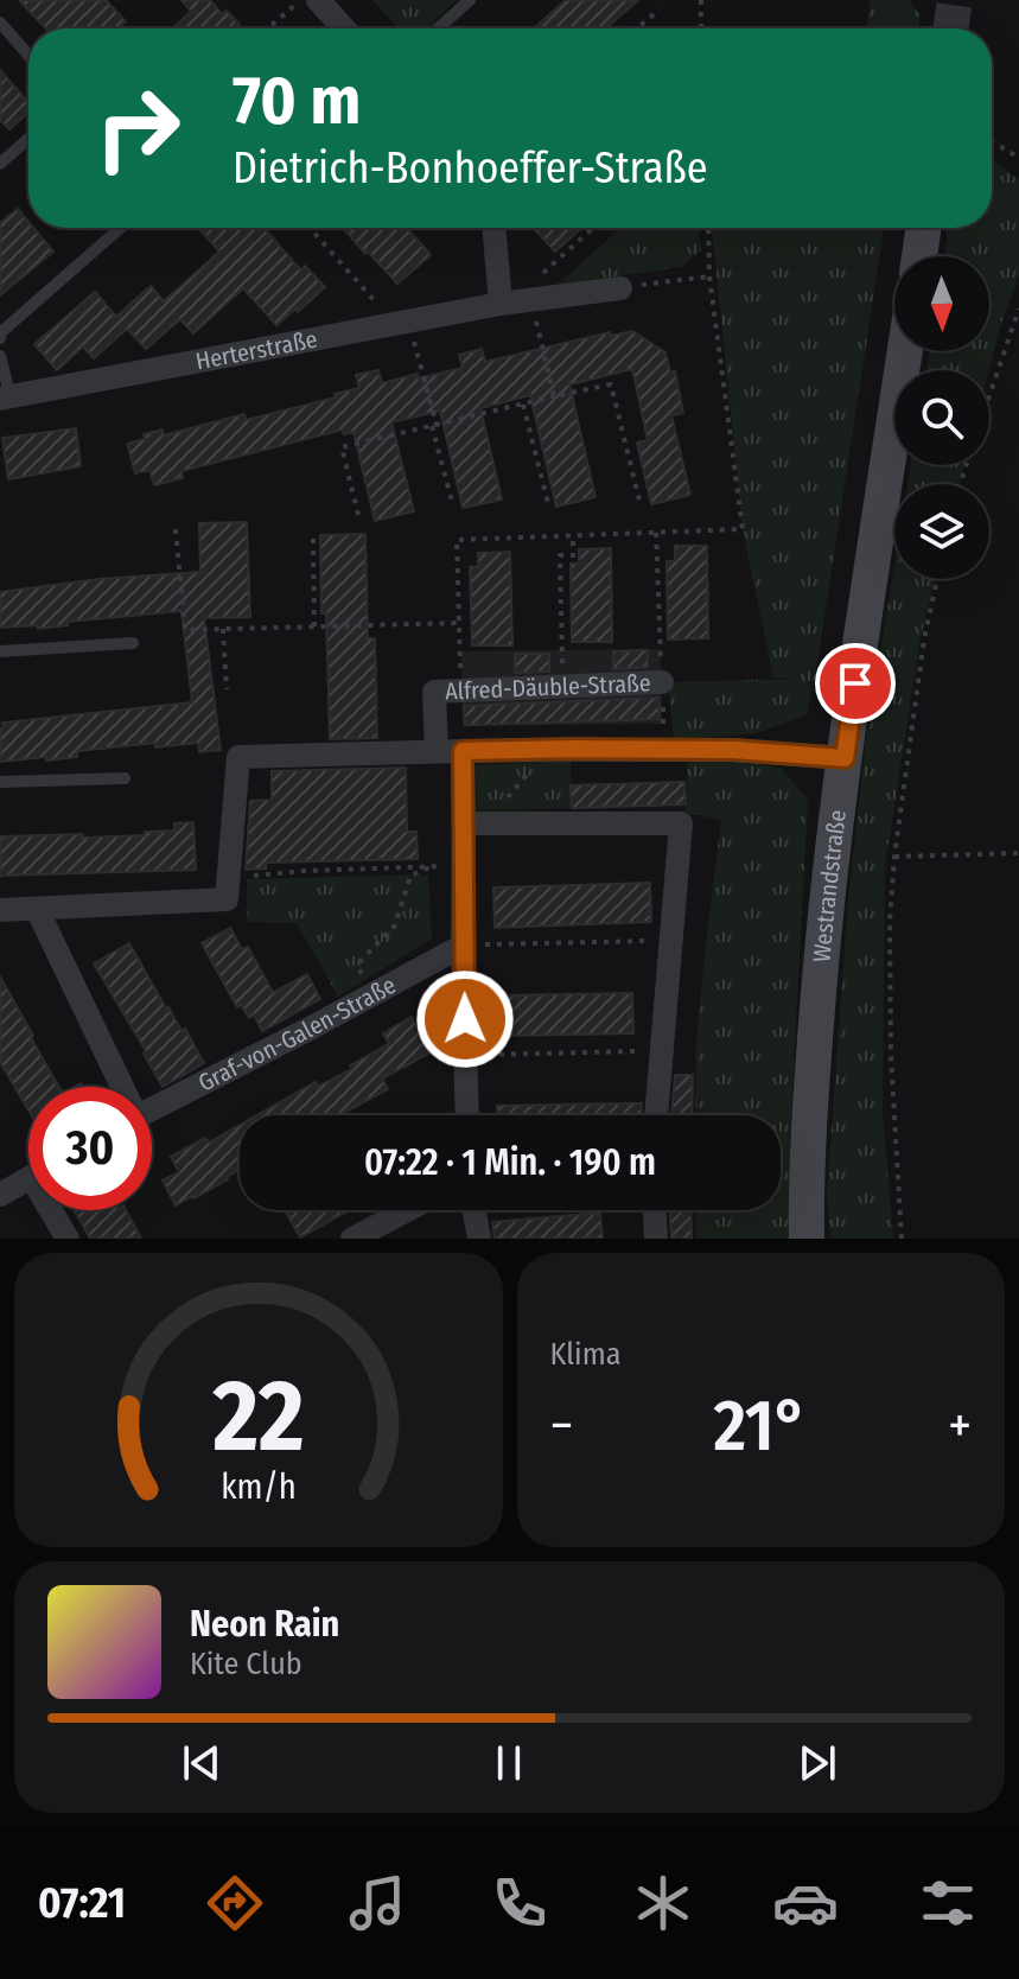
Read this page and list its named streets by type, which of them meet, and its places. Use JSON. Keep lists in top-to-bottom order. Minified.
{"streets":{"main road":["Westrandstraße"],"street":["Herterstraße","Alfred-Däuble-Straße","Graf-von-Galen-Straße"]},"north":"bottom","page":{"turn":["70 m","Dietrich-Bonhoeffer-Straße"],"limit":"30","trip":"07:22 · 1 Min. · 190 m","tile":"Klima","heat":["−","21°","+"],"song":["Neon Rain","Kite Club"],"tabs":"07:21","gauge":["22","km/h"]}}
